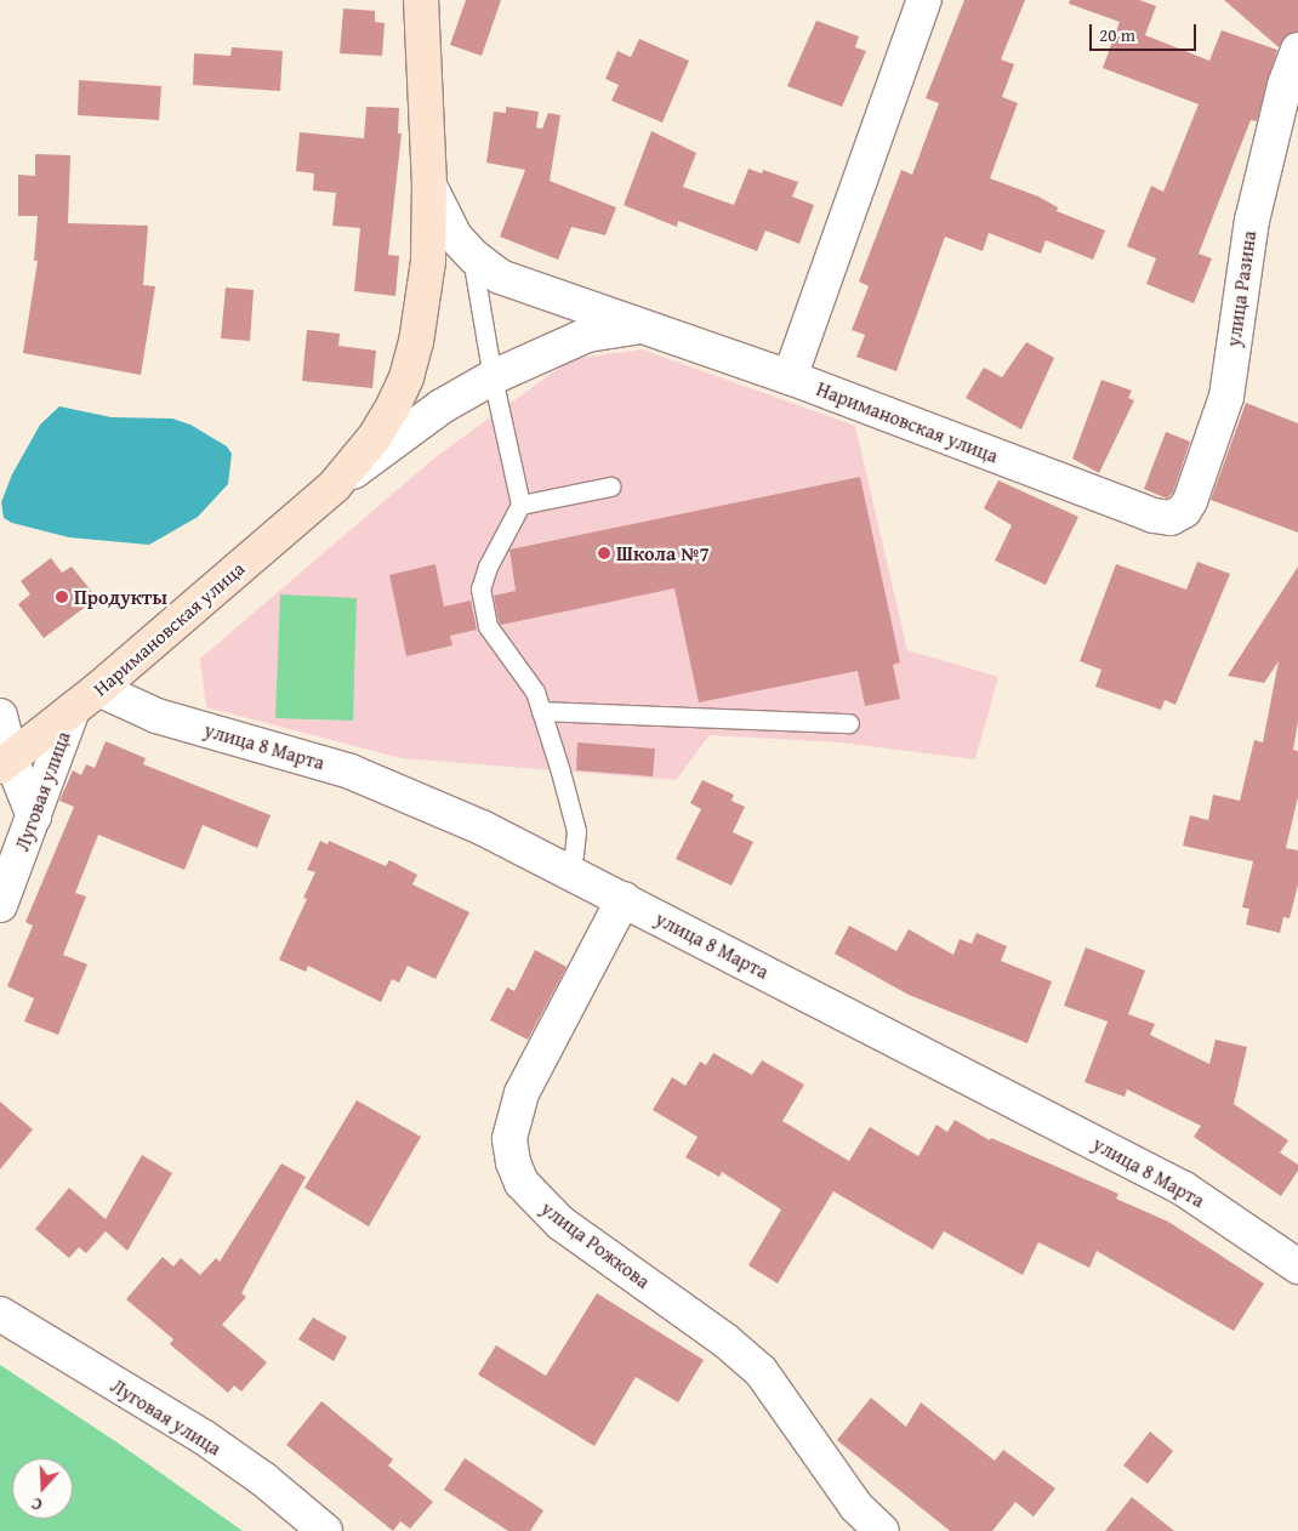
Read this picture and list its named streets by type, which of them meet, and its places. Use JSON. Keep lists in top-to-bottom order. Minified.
{"streets":{"street":["улица Разина","Наримановская улица","улица 8 Марта","Луговая улица","улица Рожкова"]},"crossings":[["улица Разина","Наримановская улица"],["Наримановская улица","улица 8 Марта"],["Наримановская улица","Луговая улица"],["улица 8 Марта","улица Рожкова"]],"places":["Школа №7","Продукты"],"scale_bar":"20 m","north":"bottom"}
